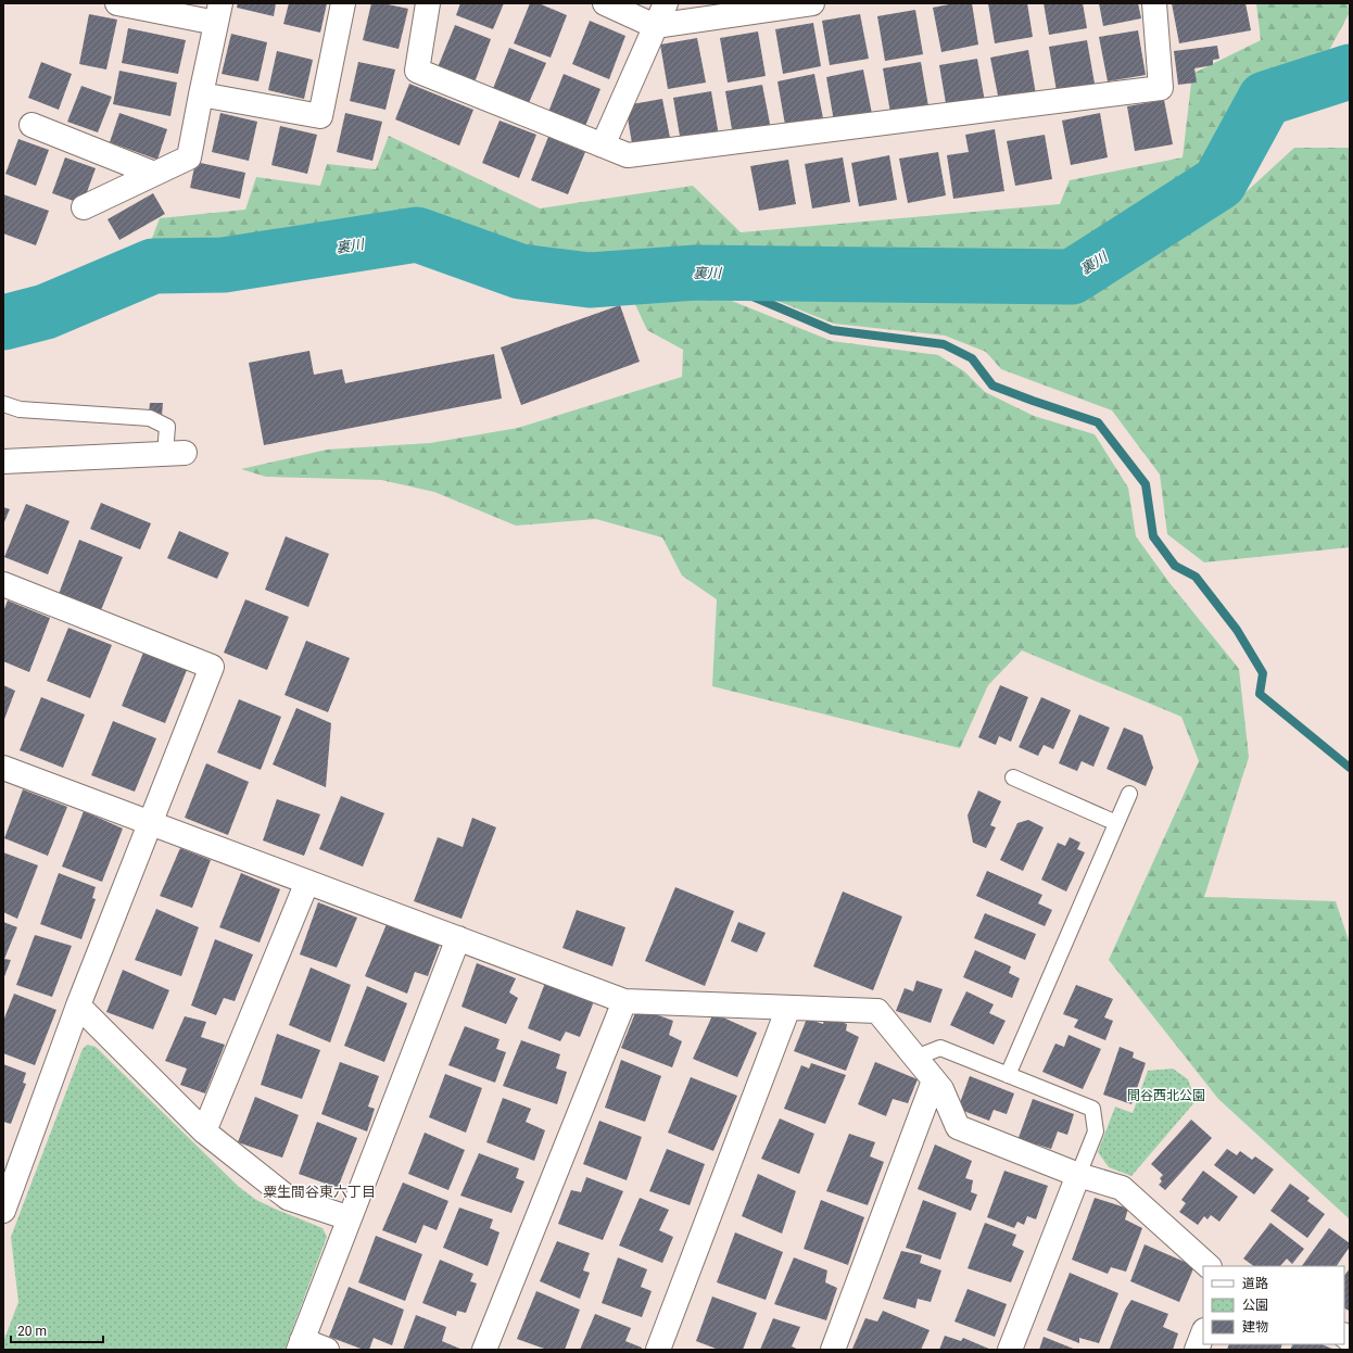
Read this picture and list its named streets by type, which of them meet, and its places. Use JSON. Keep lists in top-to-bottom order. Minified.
{"districts":["粟生間谷東六丁目"],"water":["裏川"],"parks":["間谷西北公園"],"legend":["道路","公園","建物"],"scale_bar":"20 m"}
